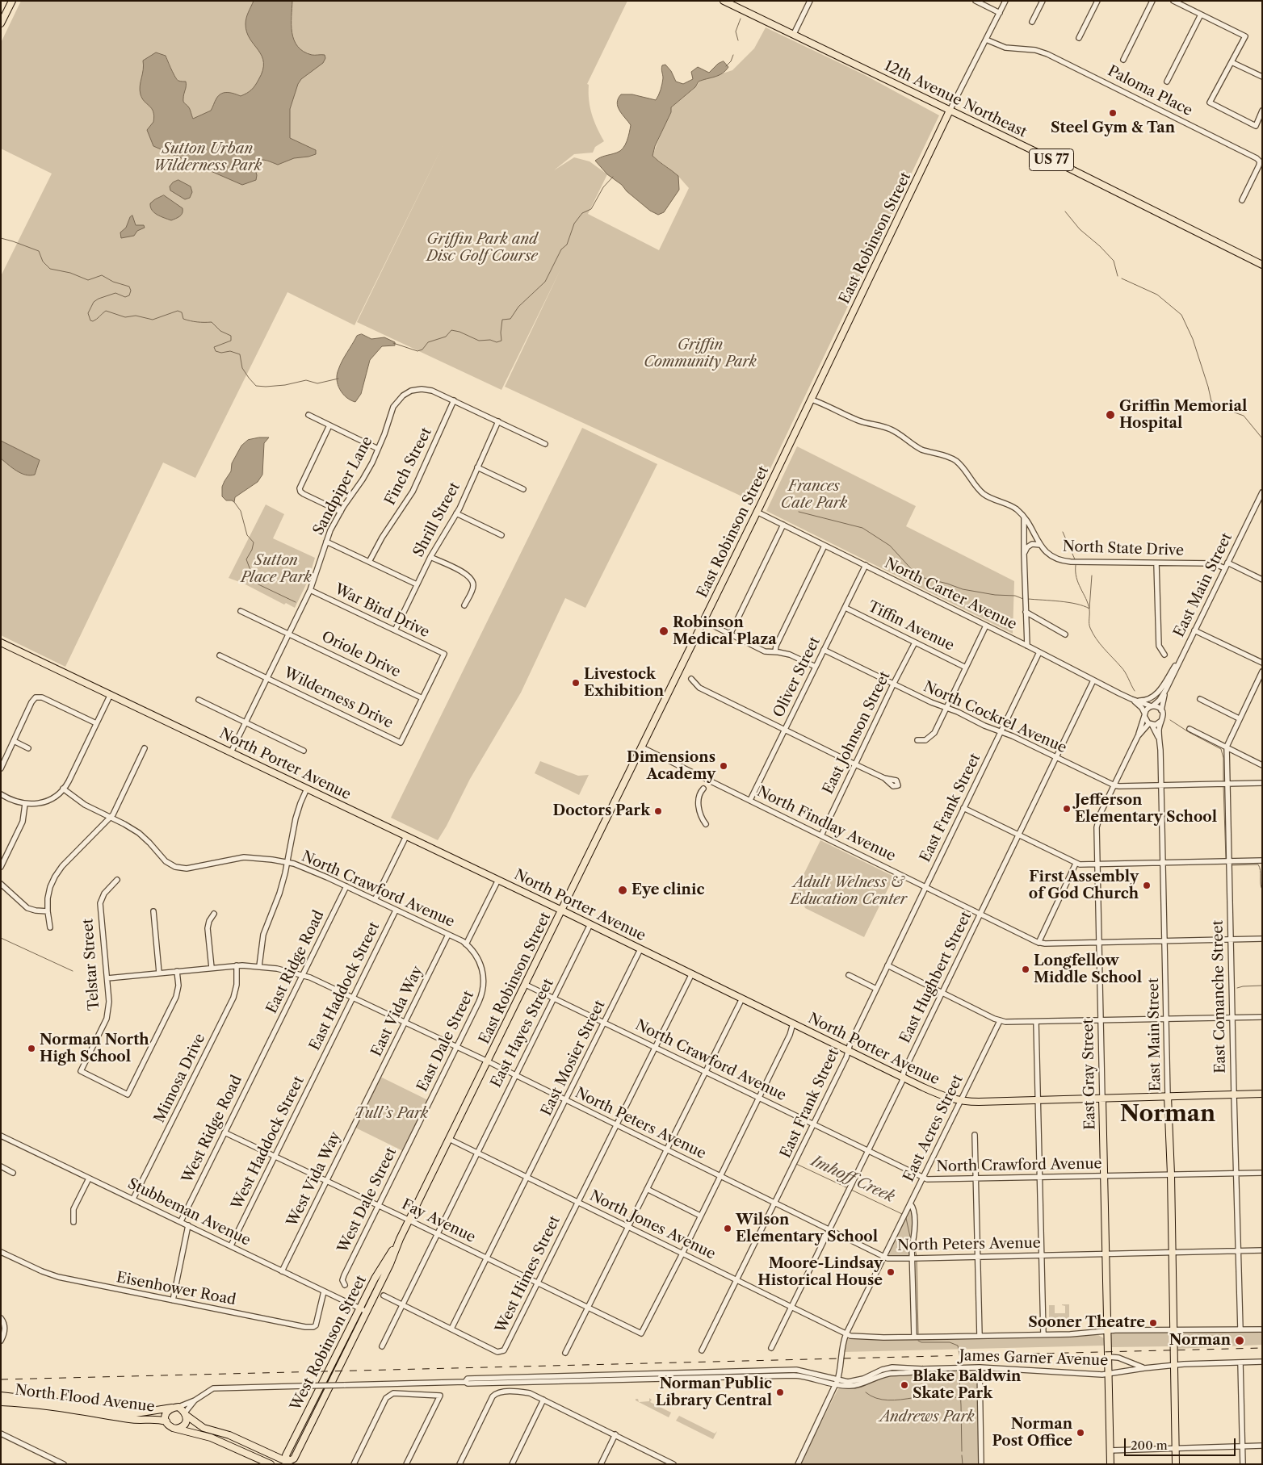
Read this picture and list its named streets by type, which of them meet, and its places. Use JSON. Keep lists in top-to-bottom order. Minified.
{"streets":{"main road":["12th Avenue Northeast","US 77","East Robinson Street","East Main Street","North Porter Avenue","East Gray Street","West Robinson Street","North Flood Avenue"],"street":["Paloma Place","Finch Street","Sandpiper Lane","Shrill Street","North State Drive","North Carter Avenue","War Bird Drive","Tiffin Avenue","Oriole Drive","Oliver Street","Wilderness Drive","North Cockrel Avenue","East Johnson Street","East Frank Street","North Findlay Avenue","North Crawford Avenue","East Ridge Road","Telstar Street","East Hughbert Street","East Haddock Street","East Comanche Street","East Vida Way","East Hayes Street","East Dale Street","East Mosier Street","Mimosa Drive","North Peters Avenue","East Acres Street","West Ridge Road","West Haddock Street","West Vida Way","West Dale Street","Stubbeman Avenue","Fay Avenue","North Jones Avenue","West Himes Street","Eisenhower Road","James Garner Avenue"]},"crossings":[["Paloma Place","East Robinson Street"],["12th Avenue Northeast","East Robinson Street"],["East Robinson Street","North State Drive"],["East Robinson Street","North Carter Avenue"],["East Robinson Street","North Porter Avenue"],["East Robinson Street","North Findlay Avenue"],["East Robinson Street","North Crawford Avenue"],["East Robinson Street","North Peters Avenue"],["East Robinson Street","North Jones Avenue"],["East Robinson Street","West Robinson Street"],["Finch Street","Sandpiper Lane"],["Sandpiper Lane","Shrill Street"],["Sandpiper Lane","War Bird Drive"],["Sandpiper Lane","Oriole Drive"],["Sandpiper Lane","Wilderness Drive"],["Sandpiper Lane","North Porter Avenue"],["Shrill Street","War Bird Drive"],["North State Drive","East Main Street"],["East Main Street","North Carter Avenue"],["East Main Street","North Cockrel Avenue"],["East Main Street","North Porter Avenue"],["East Main Street","North Findlay Avenue"],["East Main Street","North Crawford Avenue"],["East Main Street","North Peters Avenue"],["East Main Street","North Jones Avenue"],["East Main Street","James Garner Avenue"],["North Carter Avenue","Oliver Street"],["North Carter Avenue","East Frank Street"],["North Carter Avenue","East Hughbert Street"],["War Bird Drive","Wilderness Drive"],["Tiffin Avenue","Oliver Street"],["Tiffin Avenue","East Johnson Street"],["Oriole Drive","Wilderness Drive"],["Oliver Street","North Cockrel Avenue"],["Oliver Street","North Findlay Avenue"],["North Cockrel Avenue","East Johnson Street"],["North Cockrel Avenue","East Frank Street"],["North Cockrel Avenue","East Hughbert Street"],["North Cockrel Avenue","East Comanche Street"],["North Cockrel Avenue","East Gray Street"],["East Johnson Street","North Findlay Avenue"],["North Porter Avenue","East Frank Street"],["North Porter Avenue","East Hughbert Street"],["North Porter Avenue","East Haddock Street"],["North Porter Avenue","East Comanche Street"],["North Porter Avenue","East Hayes Street"],["North Porter Avenue","East Mosier Street"],["North Porter Avenue","East Gray Street"],["North Porter Avenue","East Acres Street"],["North Porter Avenue","West Himes Street"],["East Frank Street","North Findlay Avenue"],["East Frank Street","North Crawford Avenue"],["East Frank Street","North Peters Avenue"],["East Frank Street","North Jones Avenue"],["North Findlay Avenue","East Hughbert Street"],["North Findlay Avenue","East Comanche Street"],["North Findlay Avenue","East Gray Street"],["North Crawford Avenue","East Ridge Road"],["North Crawford Avenue","East Hughbert Street"],["North Crawford Avenue","East Haddock Street"],["North Crawford Avenue","East Comanche Street"],["North Crawford Avenue","East Vida Way"],["North Crawford Avenue","East Hayes Street"],["North Crawford Avenue","East Dale Street"],["North Crawford Avenue","East Mosier Street"],["North Crawford Avenue","East Gray Street"],["North Crawford Avenue","East Acres Street"],["North Crawford Avenue","West Himes Street"],["East Ridge Road","North Peters Avenue"],["East Ridge Road","West Ridge Road"],["Telstar Street","North Peters Avenue"],["East Hughbert Street","North Peters Avenue"],["East Hughbert Street","North Jones Avenue"],["East Haddock Street","North Peters Avenue"],["East Haddock Street","West Haddock Street"],["East Comanche Street","North Peters Avenue"],["East Comanche Street","North Jones Avenue"],["East Vida Way","North Peters Avenue"],["East Vida Way","West Vida Way"],["East Hayes Street","North Peters Avenue"],["East Hayes Street","Fay Avenue"],["East Hayes Street","North Jones Avenue"],["East Dale Street","North Peters Avenue"],["East Dale Street","West Dale Street"],["East Mosier Street","North Peters Avenue"],["East Mosier Street","Fay Avenue"],["East Mosier Street","North Jones Avenue"],["East Mosier Street","West Himes Street"],["East Gray Street","North Peters Avenue"],["East Gray Street","North Jones Avenue"],["East Gray Street","James Garner Avenue"],["Mimosa Drive","North Peters Avenue"],["Mimosa Drive","Stubbeman Avenue"],["North Peters Avenue","East Acres Street"],["North Peters Avenue","West Himes Street"],["East Acres Street","North Jones Avenue"],["East Acres Street","James Garner Avenue"],["West Ridge Road","Stubbeman Avenue"],["West Ridge Road","Fay Avenue"],["West Haddock Street","Stubbeman Avenue"],["West Haddock Street","Fay Avenue"],["West Vida Way","Stubbeman Avenue"],["West Vida Way","Fay Avenue"],["West Dale Street","Fay Avenue"],["Stubbeman Avenue","Eisenhower Road"],["Stubbeman Avenue","West Robinson Street"],["Fay Avenue","North Jones Avenue"],["Fay Avenue","West Himes Street"],["Fay Avenue","West Robinson Street"],["North Jones Avenue","West Himes Street"],["North Jones Avenue","West Robinson Street"]],"districts":["Norman"],"water":["Imhoff Creek"],"parks":["Sutton Urban Wilderness Park","Griffin Park and Disc Golf Course","Griffin Community Park","Frances Cate Park","Sutton Place Park","Adult Welness & Education Center","Tull’s Park","Andrews Park"],"places":["Steel Gym & Tan","Griffin Memorial Hospital","Robinson Medical Plaza","Livestock Exhibition","Dimensions Academy","Jefferson Elementary School","Doctors Park","First Assembly of God Church","Eye clinic","Longfellow Middle School","Norman North High School","Wilson Elementary School","Moore-Lindsay Historical House","Sooner Theatre","Norman","Blake Baldwin Skate Park","Norman Public Library Central","Norman Post Office"],"scale_bar":"200 m"}
